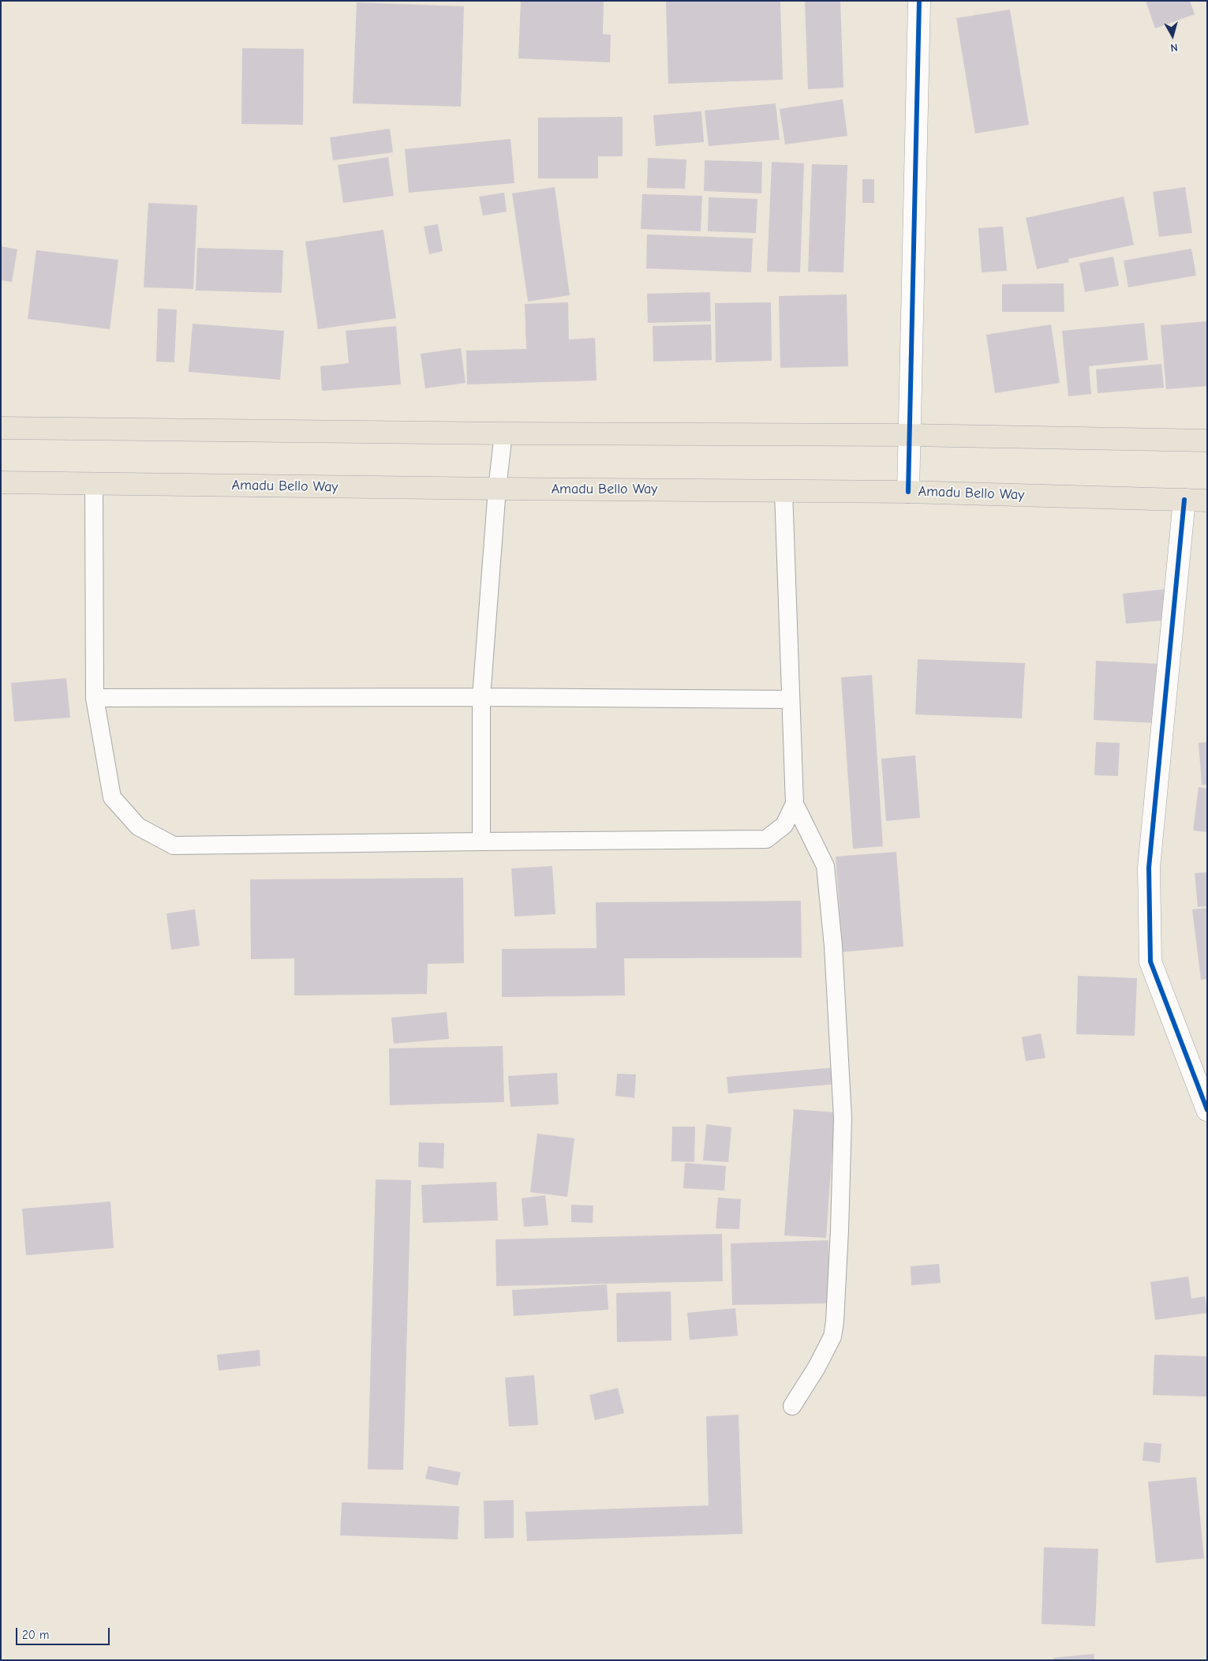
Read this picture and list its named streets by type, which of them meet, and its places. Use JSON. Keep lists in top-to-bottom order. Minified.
{"streets":{"main road":["Amadu Bello Way"]},"scale_bar":"20 m","north":"bottom"}
